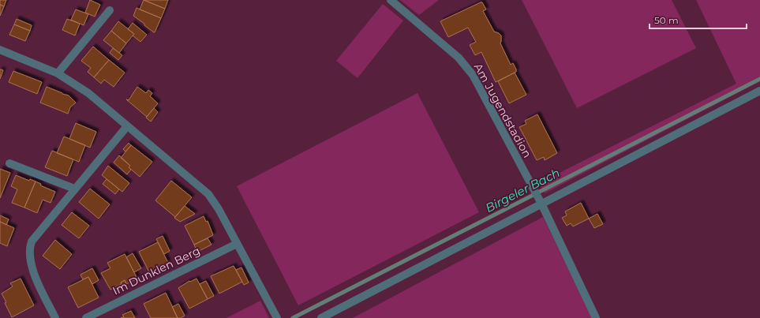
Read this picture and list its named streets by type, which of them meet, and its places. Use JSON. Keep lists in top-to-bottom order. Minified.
{"streets":{"street":["Am Jugendstadion","Im Dunklen Berg"]},"water":["Birgeler Bach"],"scale_bar":"50 m"}
